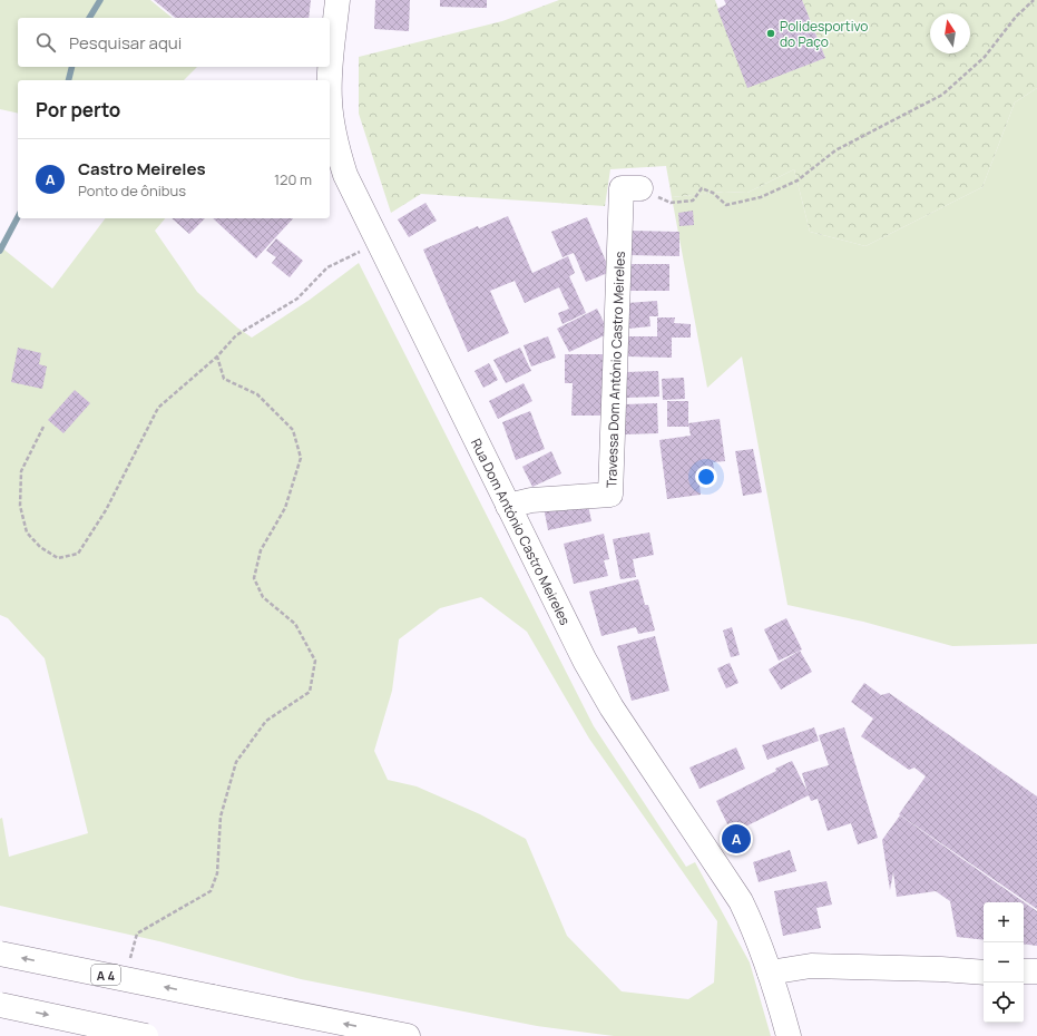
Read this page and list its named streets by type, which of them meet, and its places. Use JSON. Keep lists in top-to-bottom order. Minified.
{"streets":{"main road":["Travessa Dom António Castro Meireles","Rua Dom António Castro Meireles","A 4"]},"crossings":[["Travessa Dom António Castro Meireles","Rua Dom António Castro Meireles"]],"places":["Polidesportivo do Paço"],"north":"top","page":{"search":"Pesquisar aqui","heading":"Por perto","list":[{"mark":"A","name":"Castro Meireles","note":"Ponto de ônibus","value":"120 m"}],"pins":"A","map_buttons":["+","−"]}}
